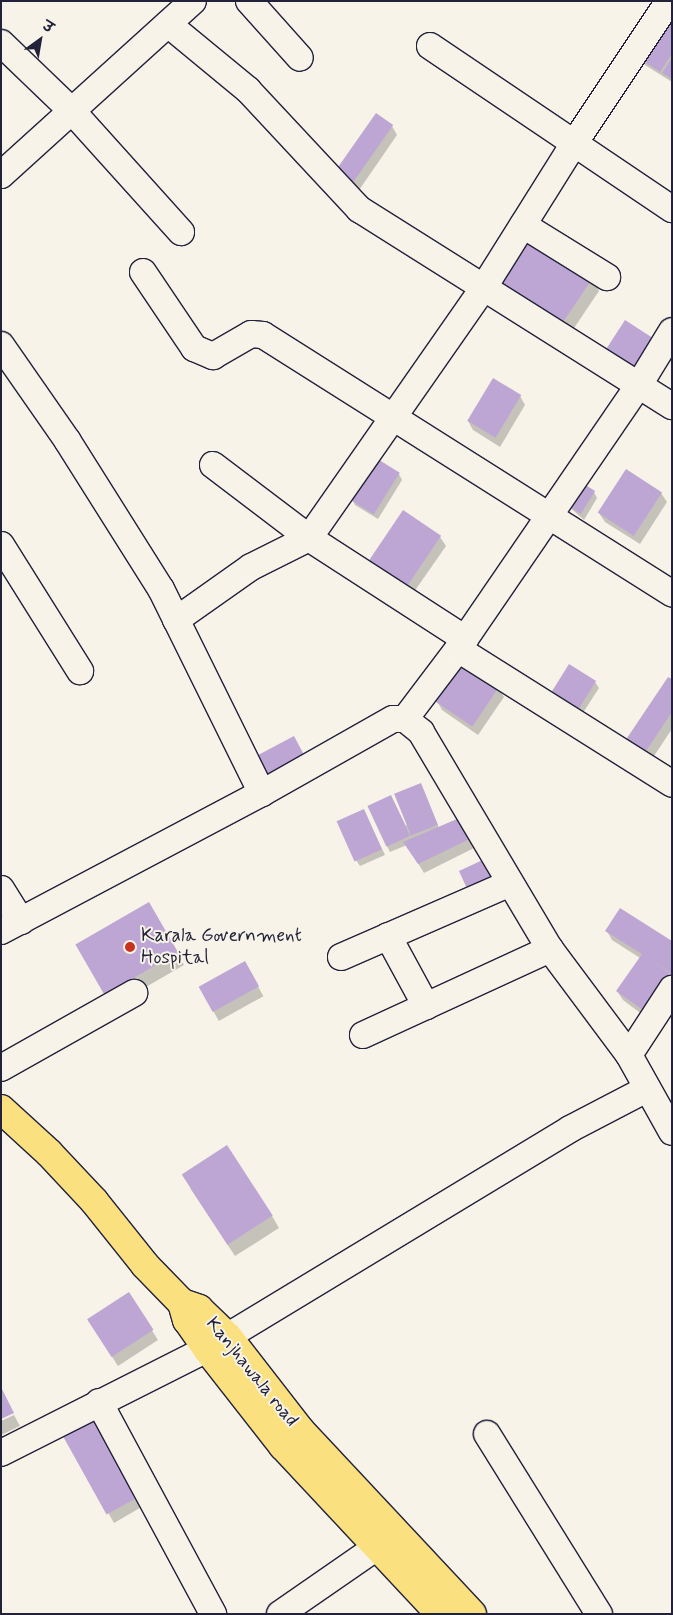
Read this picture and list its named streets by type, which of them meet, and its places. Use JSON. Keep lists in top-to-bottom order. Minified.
{"streets":{"main road":["Kanjhawala road"]},"places":["Karala Government Hospital"],"north":"top right"}
